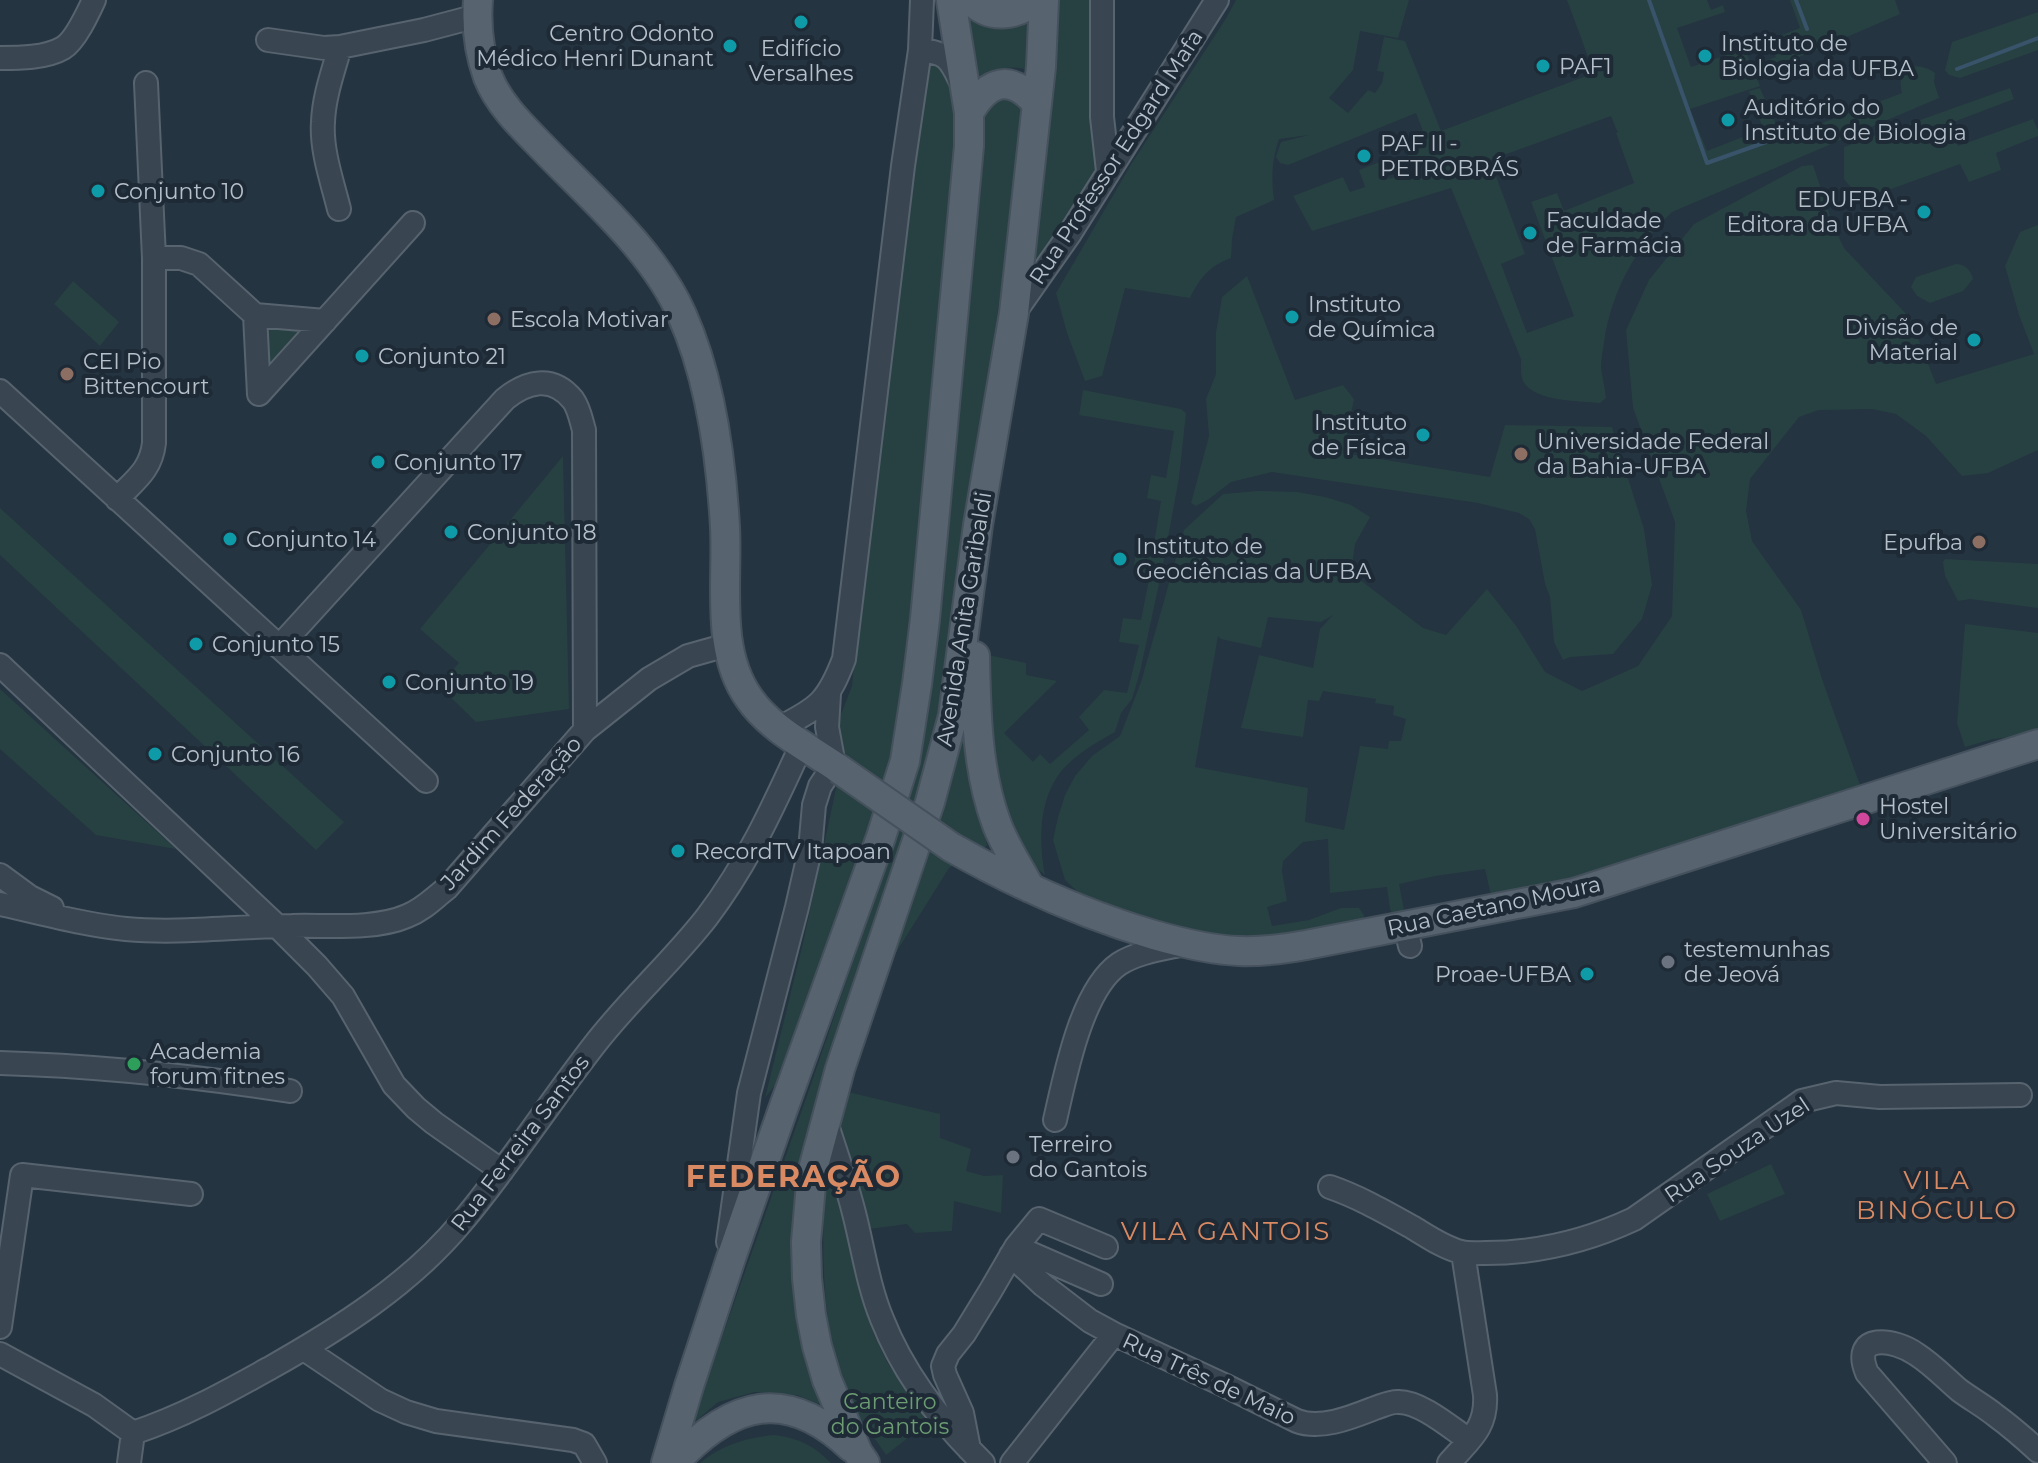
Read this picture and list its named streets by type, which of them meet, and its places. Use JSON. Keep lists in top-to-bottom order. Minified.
{"streets":{"main road":["Avenida Anita Garibaldi","Rua Caetano Moura"],"street":["Rua Professor Edgard Mafa","Jardim Federação","Rua Ferreira Santos","Rua Souza Uzel","Rua Três de Maio"]},"crossings":[["Rua Professor Edgard Mafa","Avenida Anita Garibaldi"],["Avenida Anita Garibaldi","Rua Caetano Moura"],["Avenida Anita Garibaldi","Rua Ferreira Santos"],["Jardim Federação","Rua Caetano Moura"],["Rua Caetano Moura","Rua Ferreira Santos"]],"districts":["FEDERAÇÃO","VILA BINÓCULO","VILA GANTOIS"],"parks":["Canteiro do Gantois"],"places":["Edifício Versalhes","Centro Odonto Médico Henri Dunant","Instituto de Biologia da UFBA","PAF1","Auditório do Instituto de Biologia","PAF II - PETROBRÁS","Conjunto 10","EDUFBA - Editora da UFBA","Faculdade de Farmácia","Instituto de Química","Escola Motivar","Divisão de Material","Conjunto 21","CEI Pio Bittencourt","Instituto de Física","Universidade Federal da Bahia-UFBA","Conjunto 17","Conjunto 18","Conjunto 14","Epufba","Instituto de Geociências da UFBA","Conjunto 15","Conjunto 19","Conjunto 16","Hostel Universitário","RecordTV Itapoan","testemunhas de Jeová","Proae-UFBA","Academia forum fitnes","Terreiro do Gantois"]}
